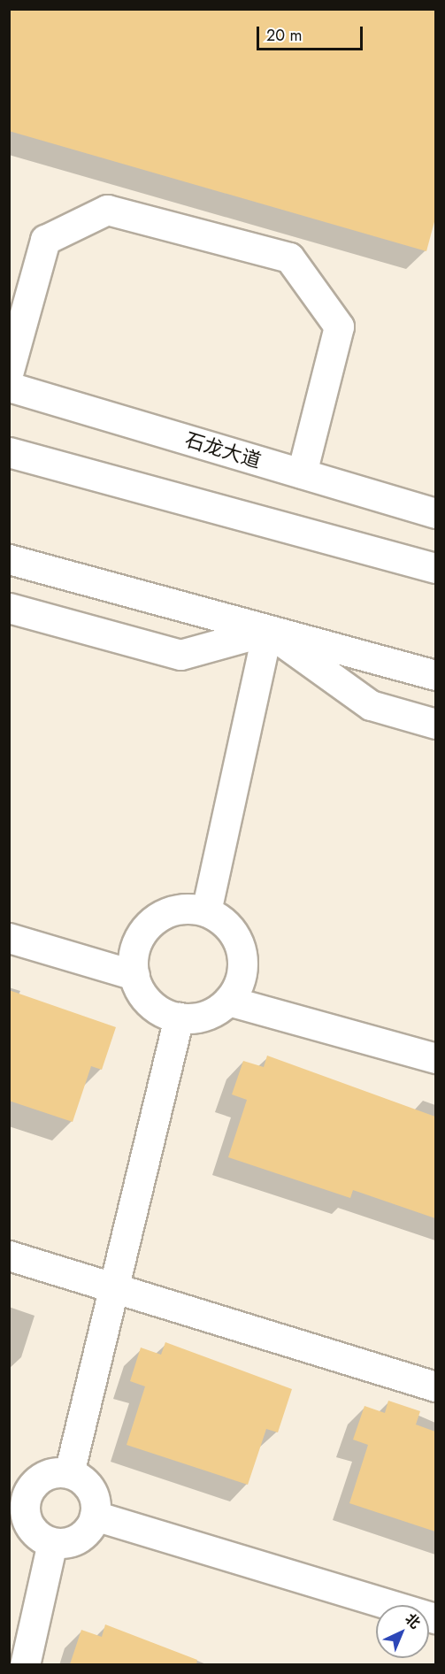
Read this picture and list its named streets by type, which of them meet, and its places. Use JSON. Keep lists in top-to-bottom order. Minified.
{"streets":{"street":["石龙大道"]},"scale_bar":"20 m","north":"top right"}
